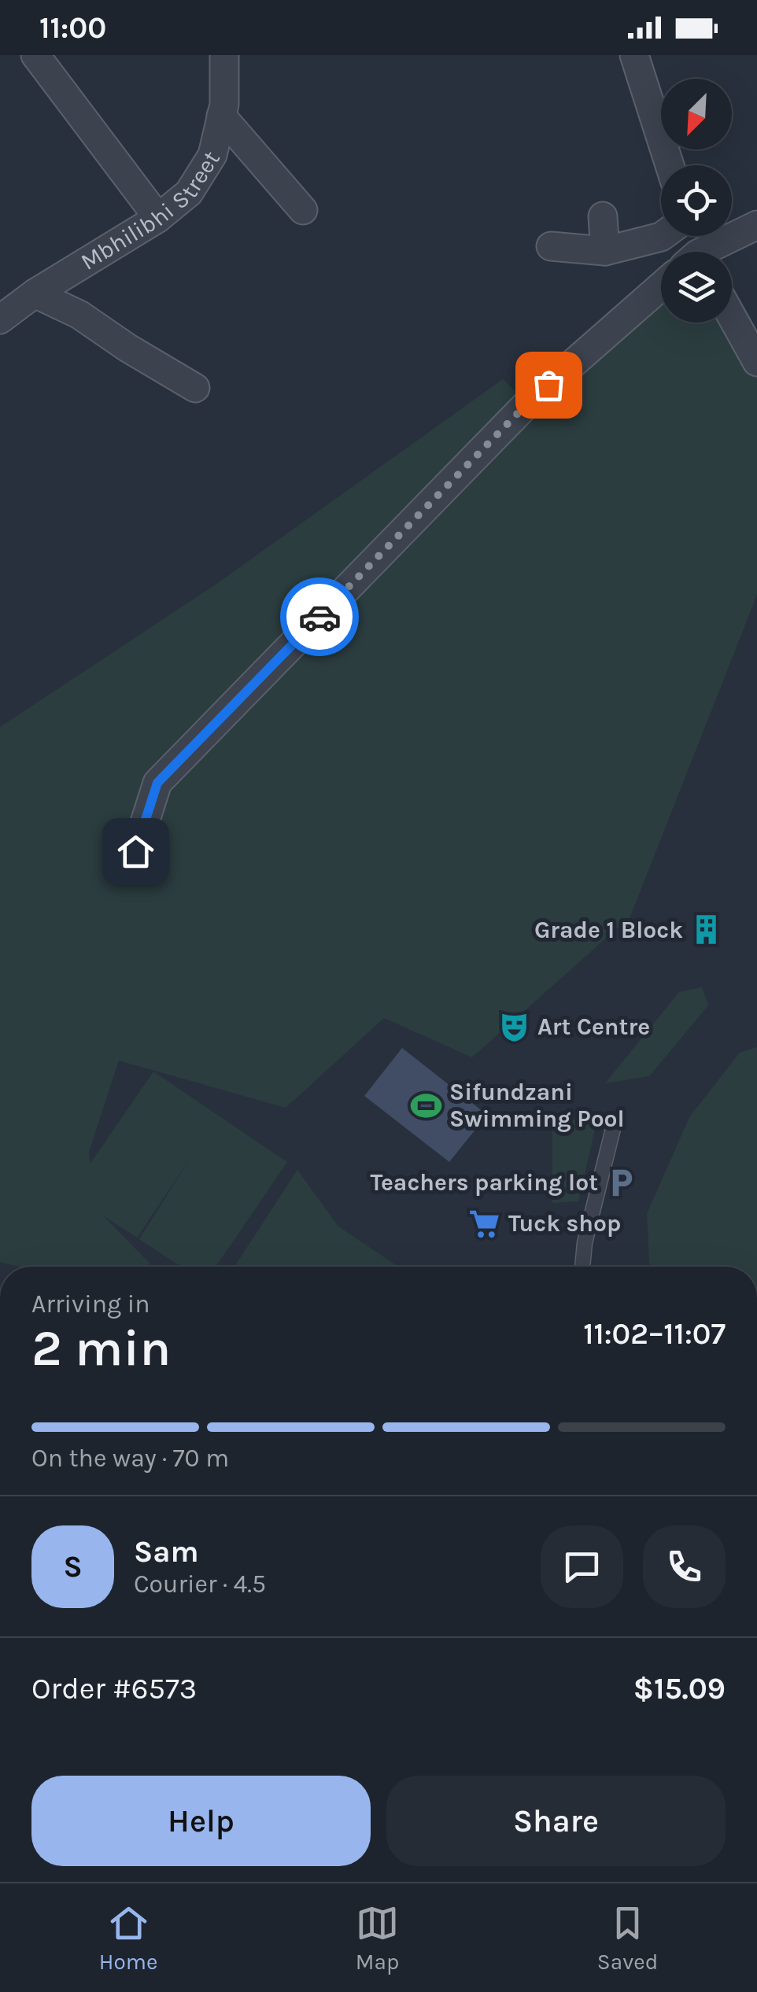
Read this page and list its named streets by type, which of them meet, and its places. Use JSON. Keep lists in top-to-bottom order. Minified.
{"streets":{"street":["Mbhilibhi Street"]},"places":{"building":["Grade 1 Block"],"theatre":["Art Centre"],"sports":["Sifundzani Swimming Pool"],"parking":["Teachers parking lot"],"supermarket":["Tuck shop"]},"north":"bottom left","page":{"status":"11:00","heading":["2 min","Arriving in","11:02–11:07"],"panel":["Sam","Courier · 4.5","Order #6573","$15.09"],"bar":"On the way · 70 m","round":"S","buttons":["Help","Share"],"tabs":["Home","Map","Saved"]}}
